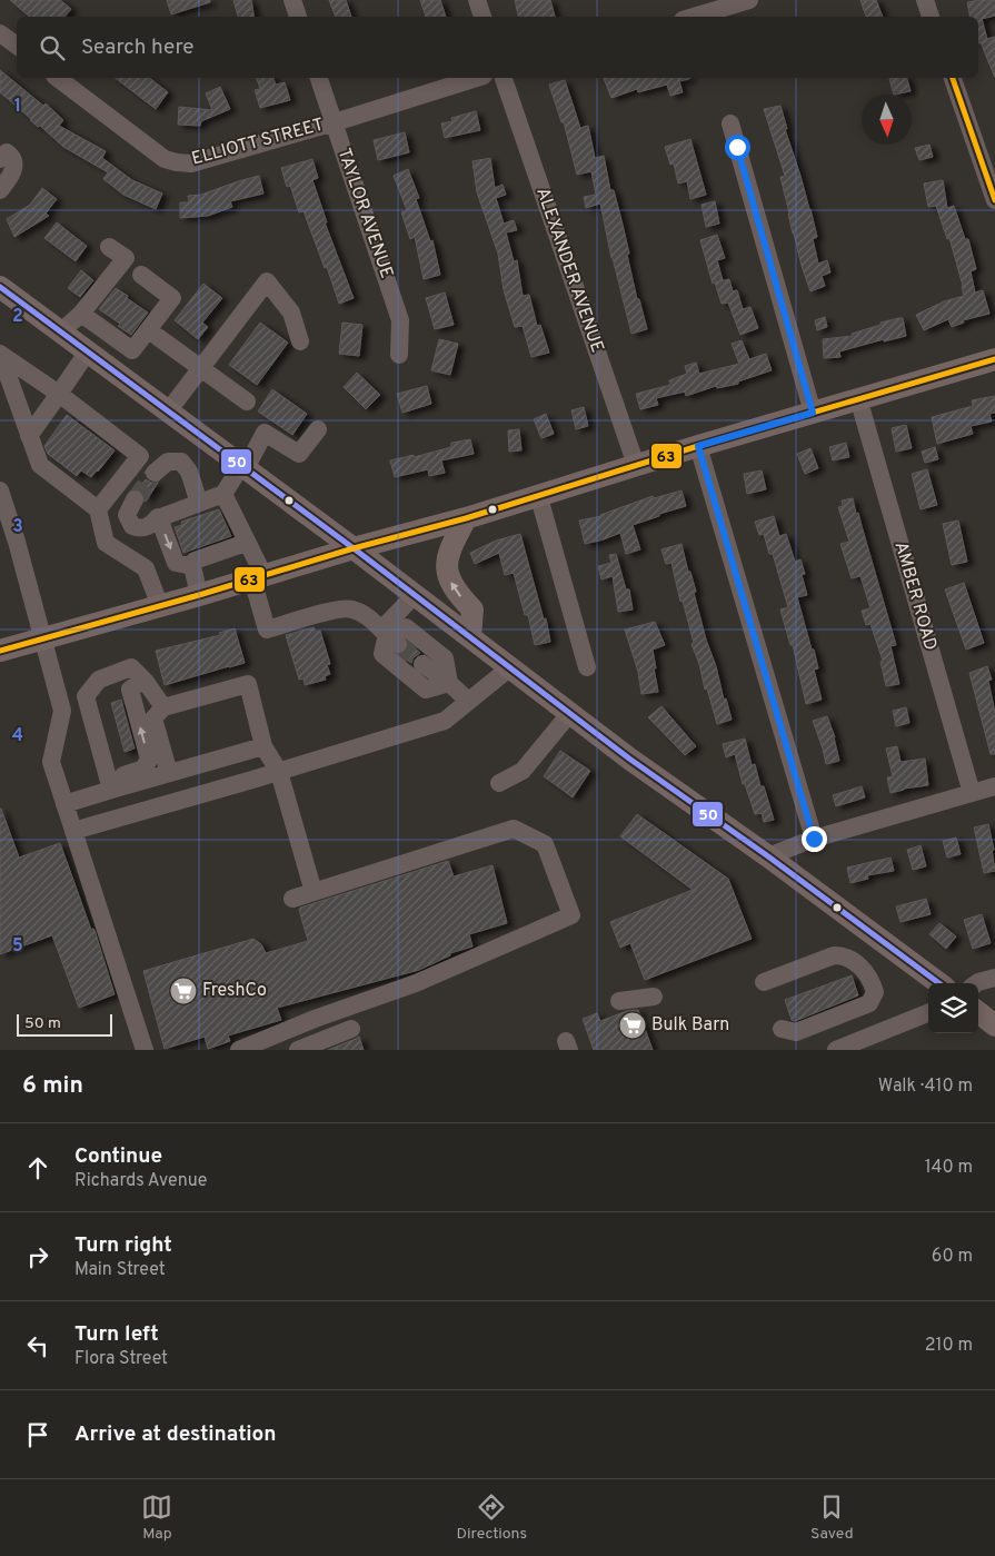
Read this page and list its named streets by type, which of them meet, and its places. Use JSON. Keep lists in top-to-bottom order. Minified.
{"streets":{"street":["ELLIOTT STREET","TAYLOR AVENUE","ALEXANDER AVENUE","AMBER ROAD"]},"crossings":[["ELLIOTT STREET","TAYLOR AVENUE"]],"places":{"supermarket":["FreshCo","Bulk Barn"]},"lines":["transit line 63","transit line 50"],"scale_bar":"50 m","north":"bottom","page":{"search":"Search here","scale":"50 m","heading":["6 min","Walk · 410 m"],"list":[["Continue","Richards Avenue","140 m"],["Turn right","Main Street","60 m"],["Turn left","Flora Street","210 m"],"Arrive at destination"],"nav":["Map","Directions","Saved"]},"grid":{"rows":["1","2","3","4","5"]}}
